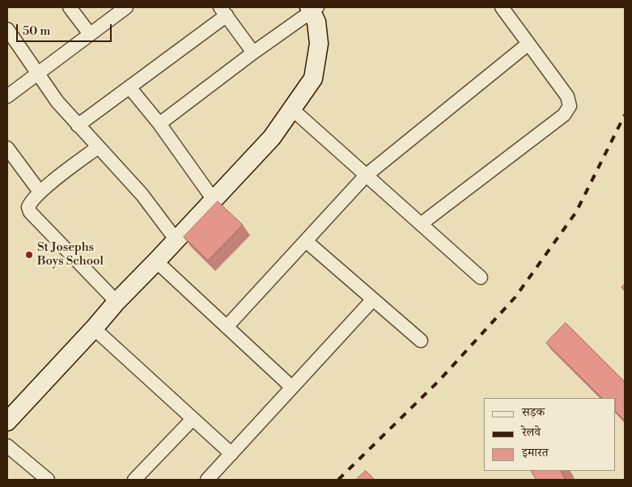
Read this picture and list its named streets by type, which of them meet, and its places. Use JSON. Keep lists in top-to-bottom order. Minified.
{"places":["St Josephs Boys School"],"legend":["सड़क","रेलवे","इमारत"],"scale_bar":"50 m"}
